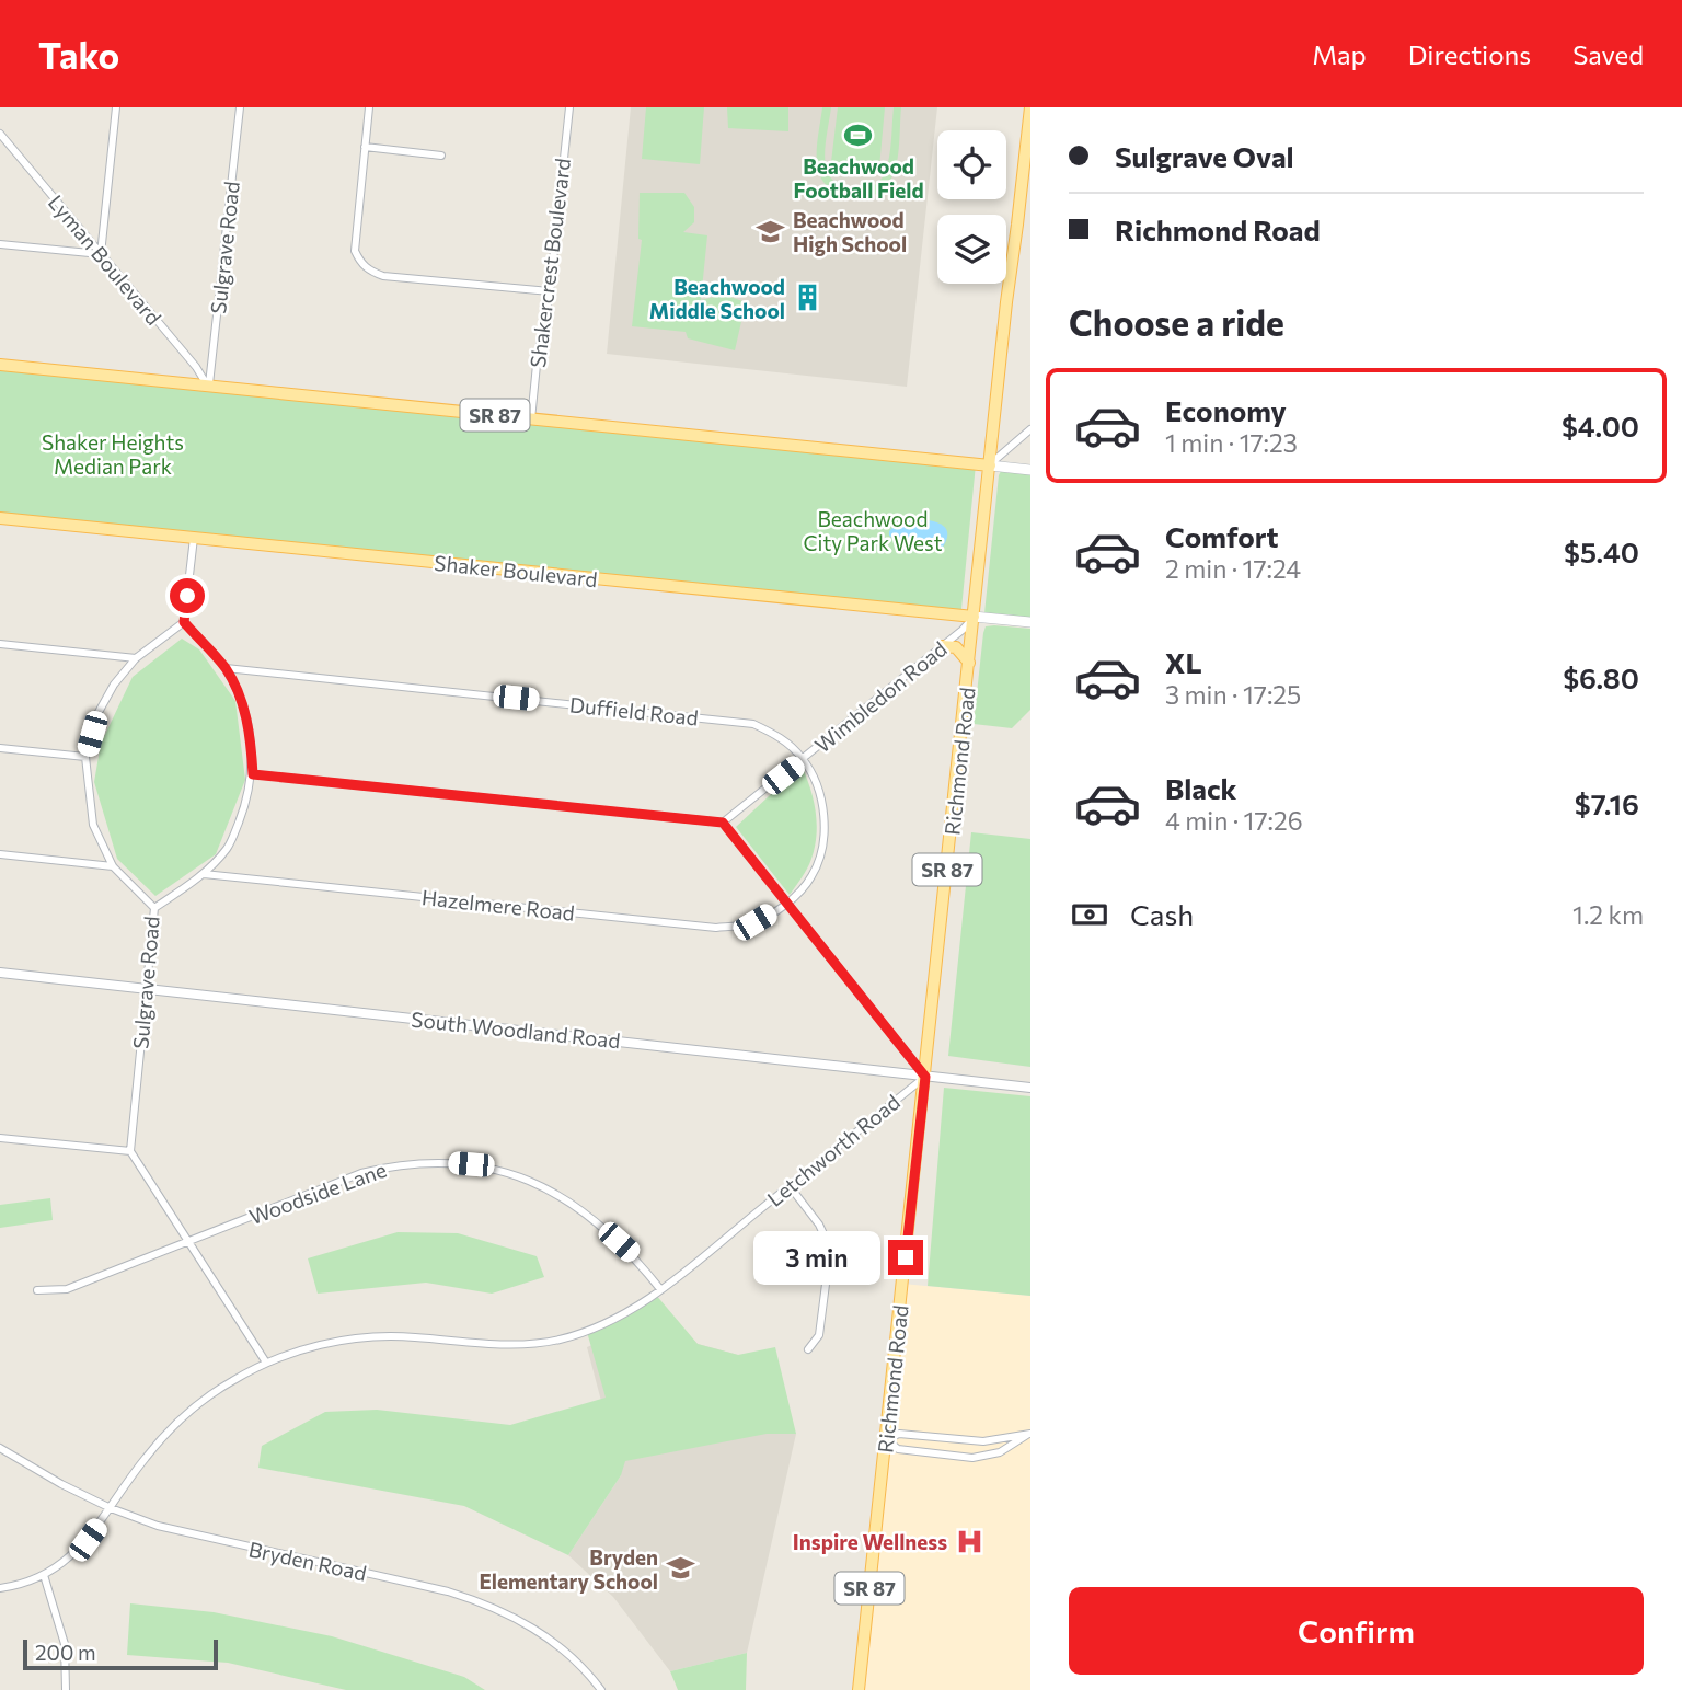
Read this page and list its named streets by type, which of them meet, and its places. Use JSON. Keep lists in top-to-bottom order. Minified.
{"streets":{"main road":["SR 87","Shaker Boulevard","Richmond Road"],"street":["Sulgrave Road","Lyman Boulevard","Shakercrest Boulevard","Wimbledon Road","Duffield Road","Hazelmere Road","South Woodland Road","Letchworth Road","Woodside Lane","Bryden Road"]},"crossings":[["Sulgrave Road","Lyman Boulevard"],["Sulgrave Road","SR 87"],["Sulgrave Road","Duffield Road"],["Sulgrave Road","Hazelmere Road"],["Sulgrave Road","South Woodland Road"],["Lyman Boulevard","SR 87"],["Shakercrest Boulevard","SR 87"],["SR 87","Richmond Road"],["Shaker Boulevard","Wimbledon Road"],["Shaker Boulevard","Richmond Road"],["Wimbledon Road","Duffield Road"],["Wimbledon Road","Richmond Road"],["Wimbledon Road","Hazelmere Road"],["Duffield Road","Hazelmere Road"],["Richmond Road","South Woodland Road"],["Richmond Road","Letchworth Road"],["South Woodland Road","Letchworth Road"],["Letchworth Road","Woodside Lane"],["Letchworth Road","Bryden Road"]],"parks":["Shaker Heights Median Park","Beachwood City Park West"],"places":{"sports":["Beachwood Football Field"],"school or university":["Beachwood High School","Bryden Elementary School"],"building":["Beachwood Middle School"],"hospital":["Inspire Wellness"]},"scale_bar":"200 m","page":{"header":"Tako","nav":["Map","Directions","Saved"],"banner":["Sulgrave Oval","Richmond Road"],"heading":"Choose a ride","list":[{"name":"Economy","note":"1 min · 17:23","value":"$4.00"},{"name":"Comfort","note":"2 min · 17:24","value":"$5.40"},{"name":"XL","note":"3 min · 17:25","value":"$6.80"},{"name":"Black","note":"4 min · 17:26","value":"$7.16"}],"pay":["Cash","1.2 km"],"bubble":"3 min","buttons":"Confirm","scale":"200 m"}}
